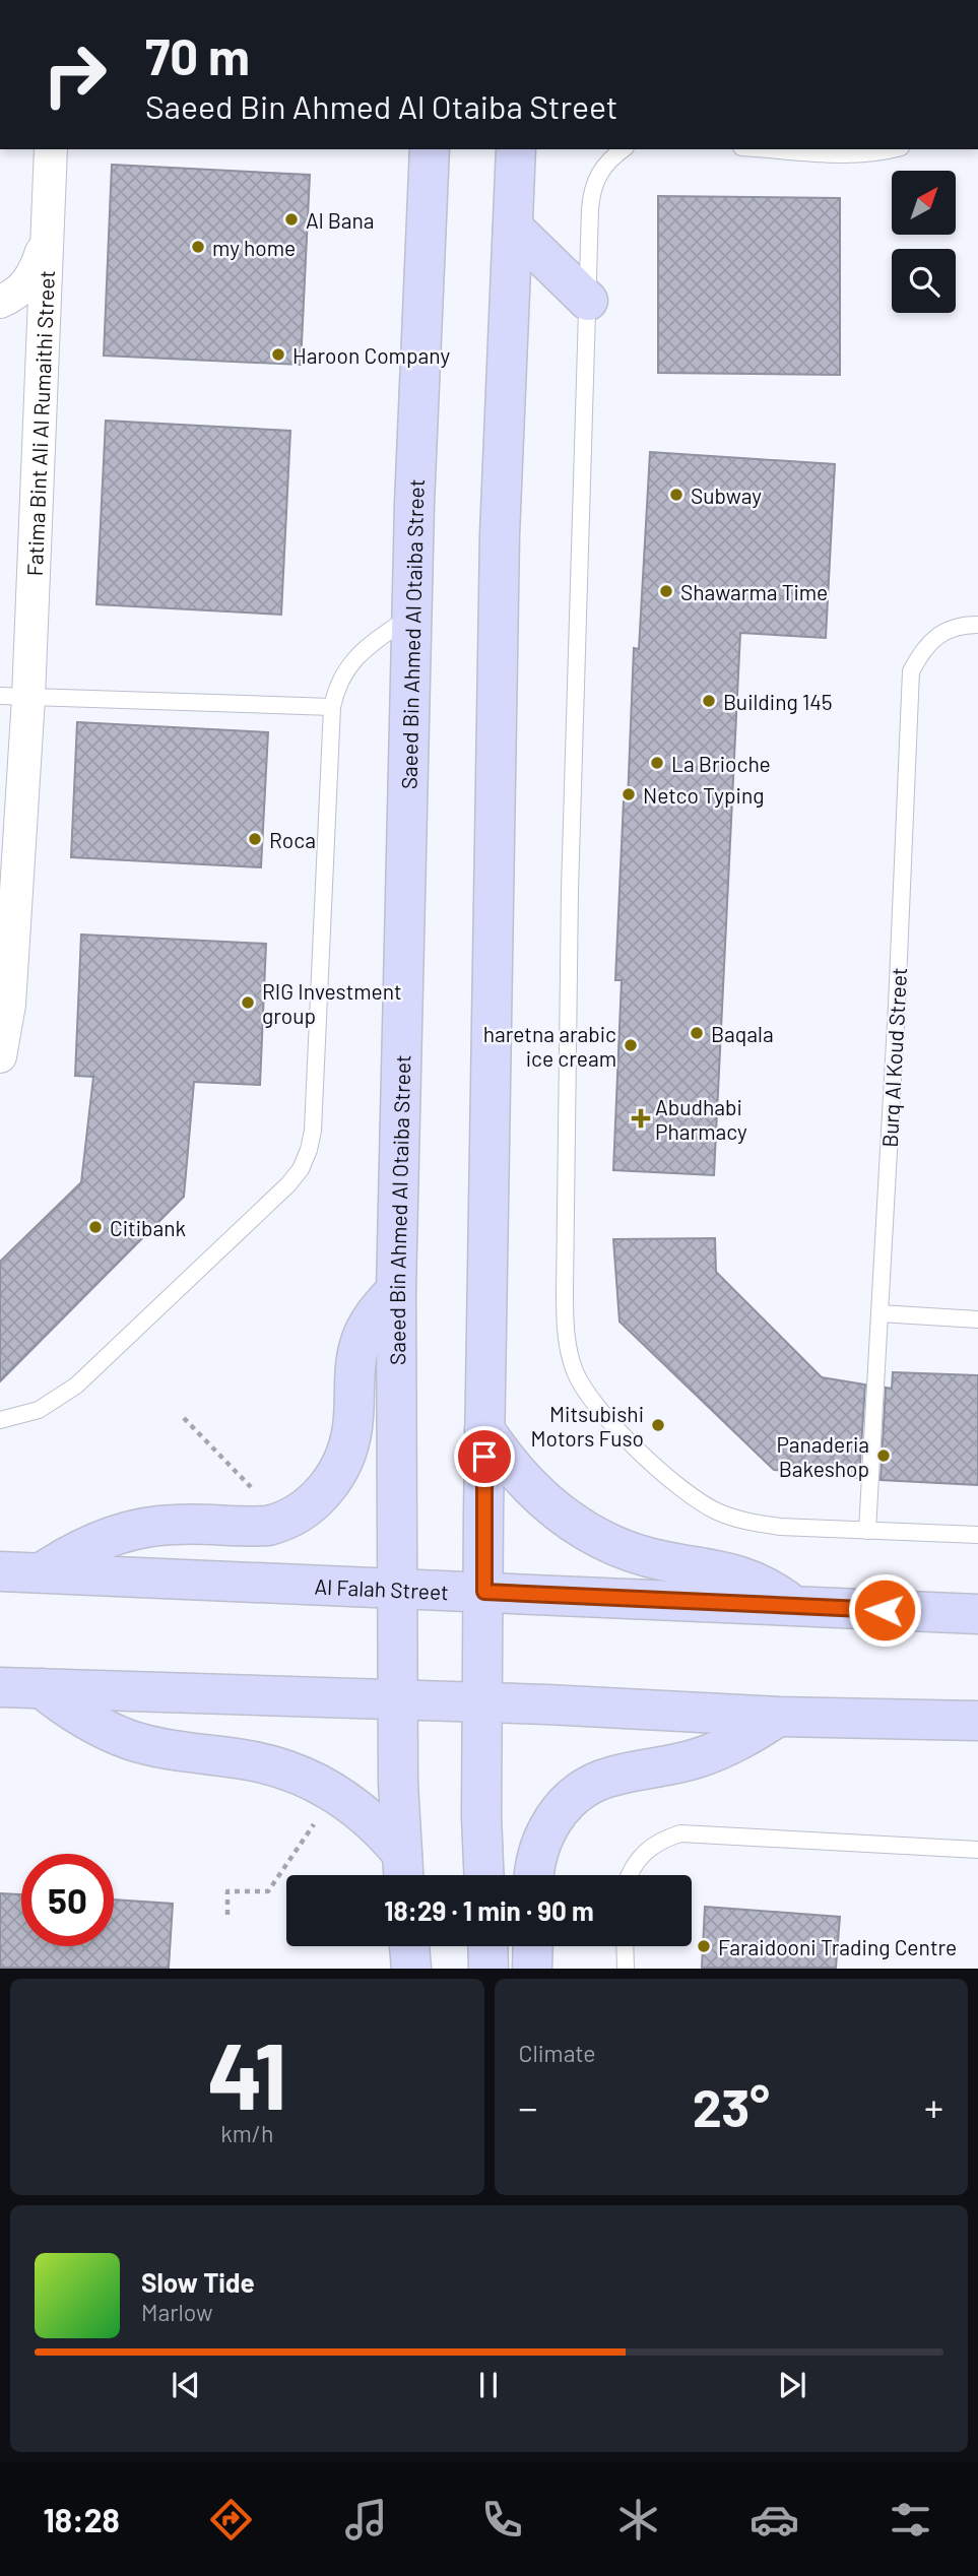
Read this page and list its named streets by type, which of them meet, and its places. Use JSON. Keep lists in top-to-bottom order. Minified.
{"streets":{"main road":["Saeed Bin Ahmed Al Otaiba Street","Al Falah Street"],"street":["Fatima Bint Ali Al Rumaithi Street"],"lane":["Burq Al Koud Street"]},"crossings":[["Saeed Bin Ahmed Al Otaiba Street","Al Falah Street"]],"places":{"other":["Al Bana","my home","Haroon Company","Subway","Shawarma Time","Building 145","La Brioche","Netco Typing","Roca","RIG Investment group","Baqala","haretna arabic ice cream","Citibank","Mitsubishi Motors Fuso","Panaderia Bakeshop","Faraidooni Trading Centre"],"health":["Abudhabi Pharmacy"]},"north":"top right","page":{"turn":["70 m","Saeed Bin Ahmed Al Otaiba Street"],"limit":"50","trip":"18:29 · 1 min · 90 m","tile":[["41","km/h"],"Climate"],"heat":["−","23°","+"],"song":["Slow Tide","Marlow"],"tabs":"18:28"}}
